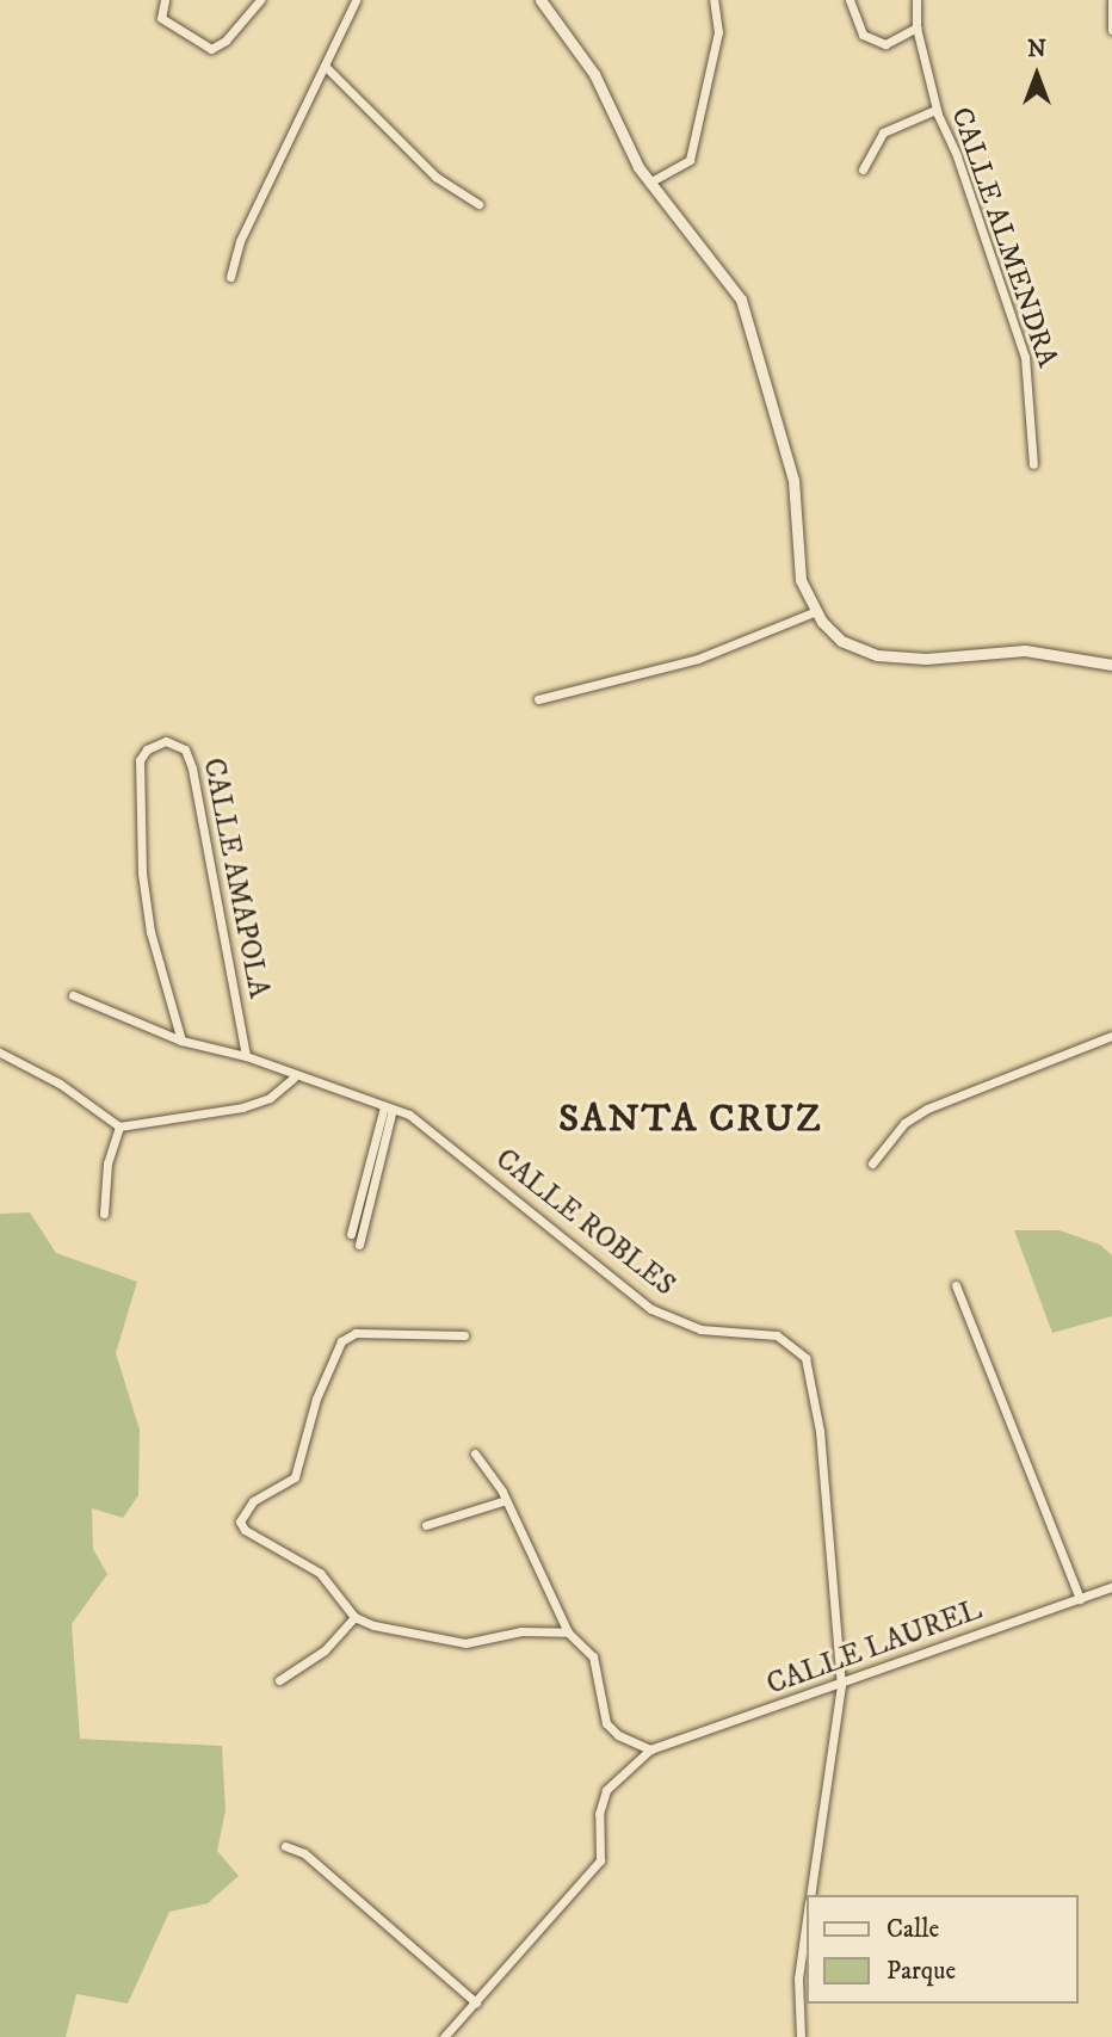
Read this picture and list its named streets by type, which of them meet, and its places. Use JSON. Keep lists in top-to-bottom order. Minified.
{"streets":{"street":["CALLE ALMENDRA","CALLE AMAPOLA","CALLE ROBLES","CALLE LAUREL"]},"crossings":[["CALLE AMAPOLA","CALLE ROBLES"],["CALLE ROBLES","CALLE LAUREL"]],"districts":["SANTA CRUZ"],"legend":["Calle","Parque"],"north":"top"}
